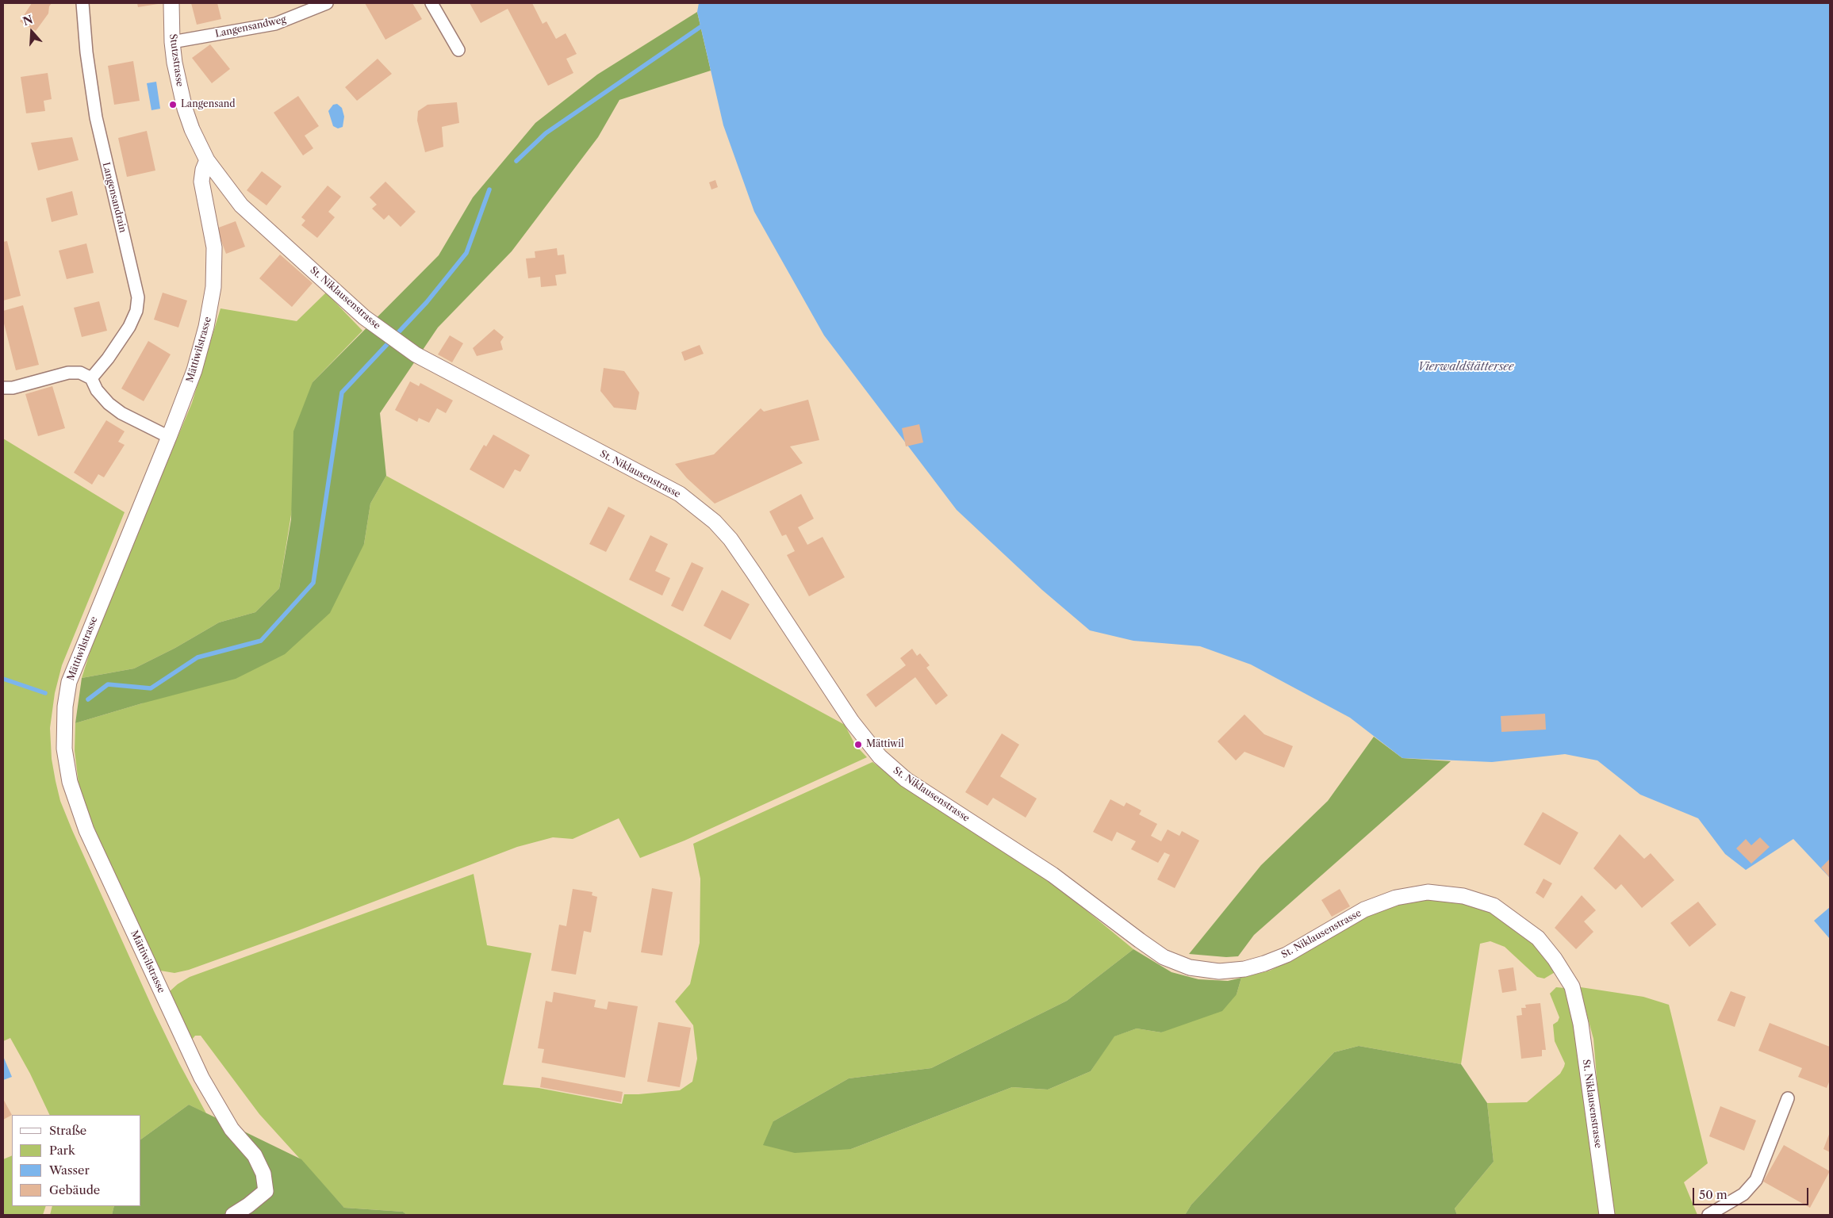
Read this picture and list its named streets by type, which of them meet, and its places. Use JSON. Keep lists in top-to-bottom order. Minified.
{"streets":{"street":["Langensandweg","Stutzstrasse","Langensandrain","St. Niklausenstrasse","Mättiwilstrasse"]},"crossings":[["Langensandweg","Stutzstrasse"],["Stutzstrasse","St. Niklausenstrasse"],["Stutzstrasse","Mättiwilstrasse"],["St. Niklausenstrasse","Mättiwilstrasse"]],"water":["Vierwaldstättersee"],"places":["Langensand","Mättiwil"],"legend":["Straße","Park","Wasser","Gebäude"],"scale_bar":"50 m","north":"top"}
